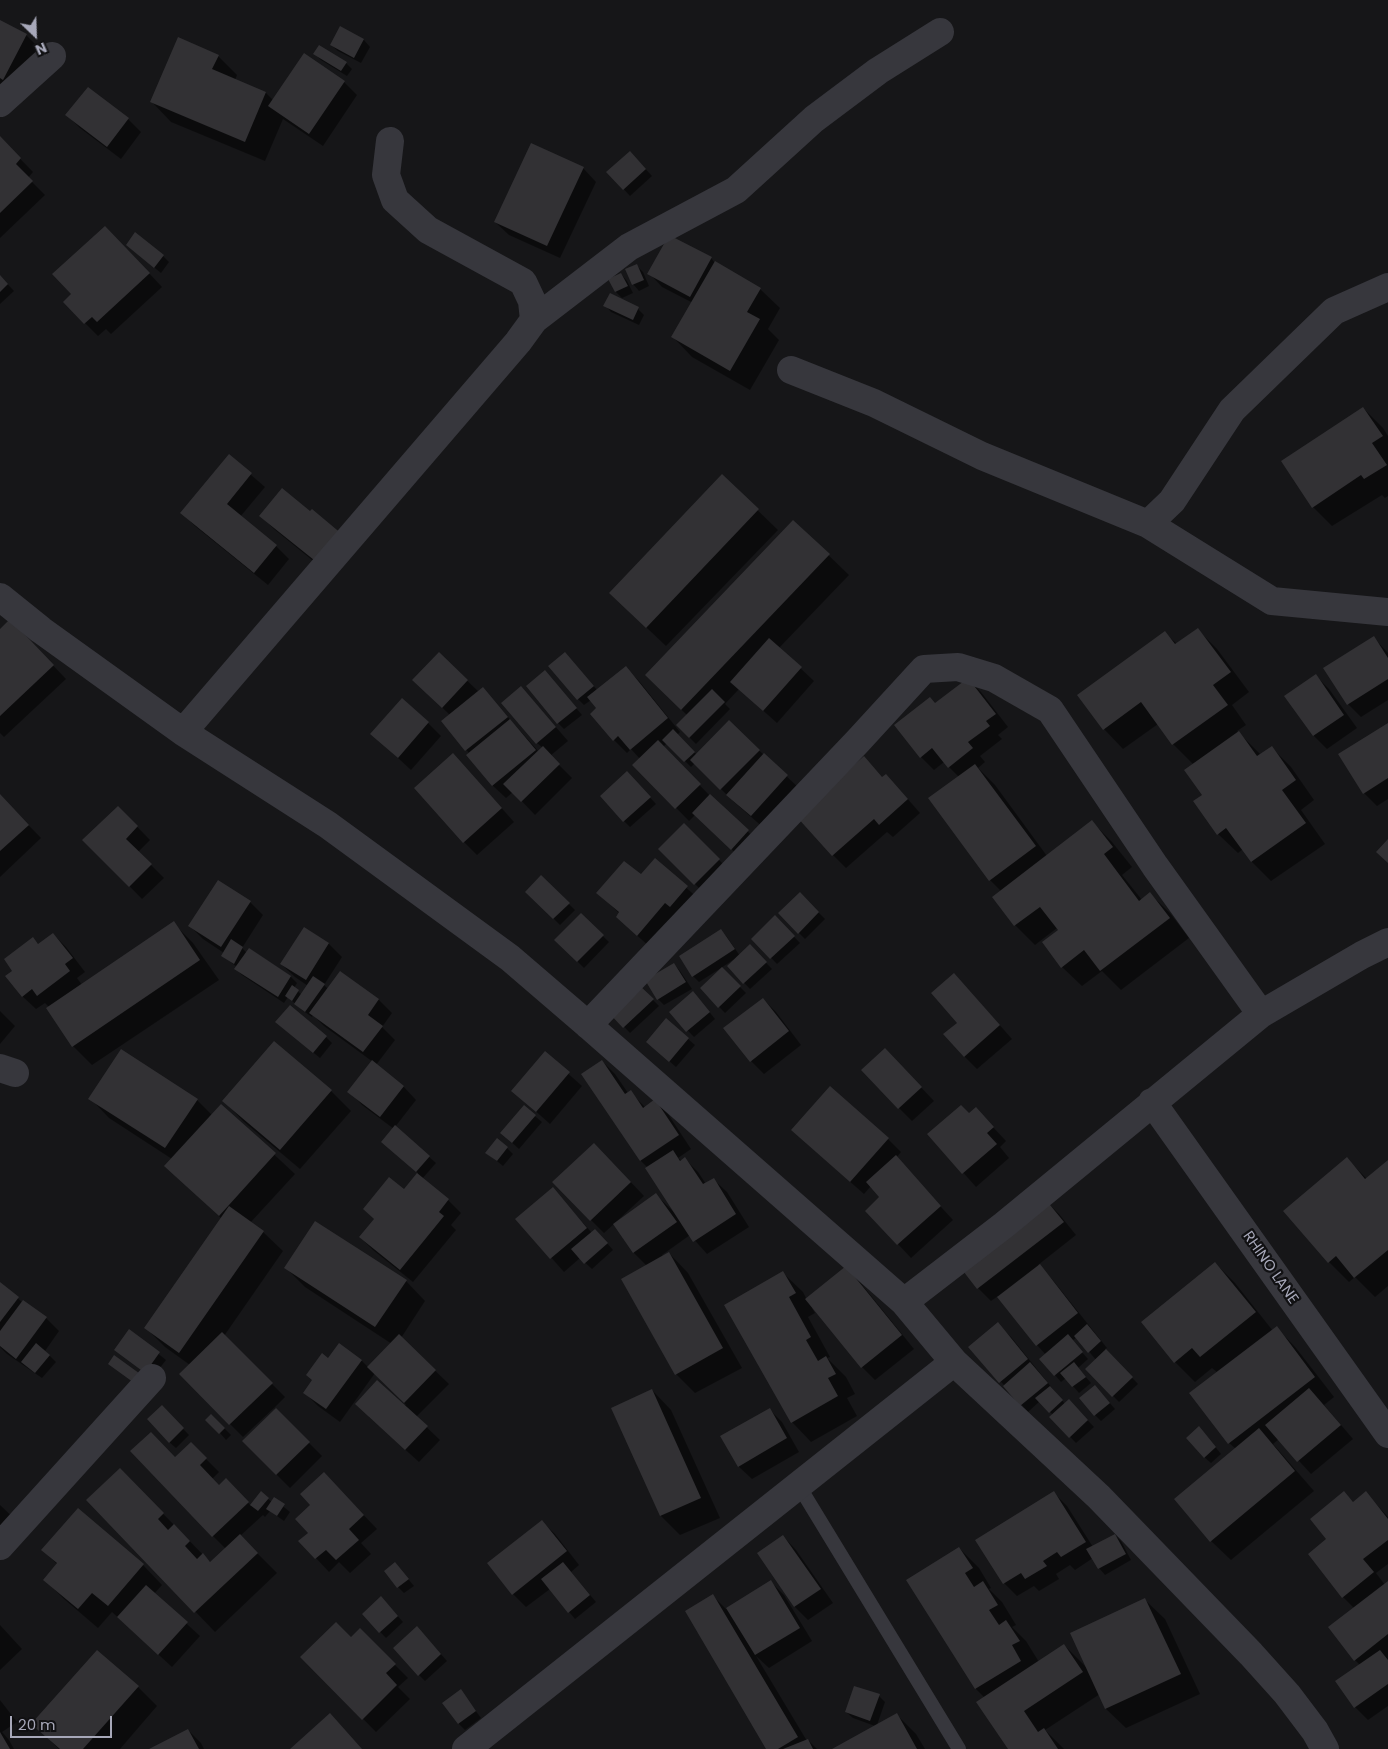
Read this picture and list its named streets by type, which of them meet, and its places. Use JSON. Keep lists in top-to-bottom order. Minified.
{"streets":{"street":["RHINO LANE"]},"scale_bar":"20 m","north":"bottom right"}
